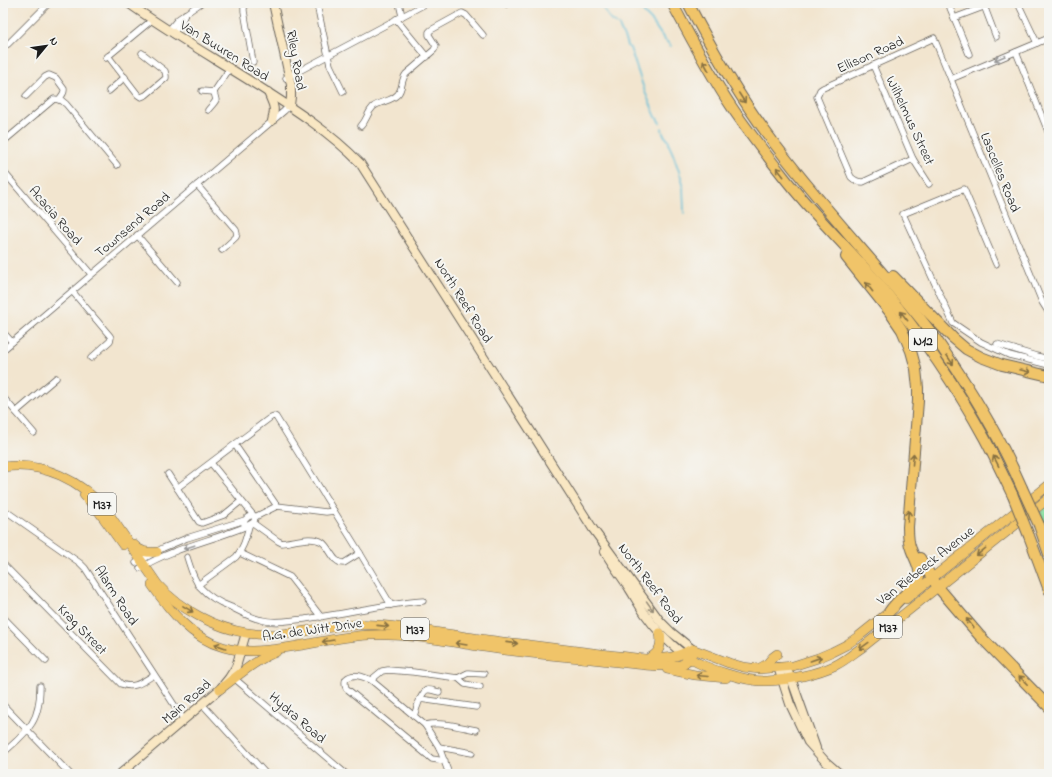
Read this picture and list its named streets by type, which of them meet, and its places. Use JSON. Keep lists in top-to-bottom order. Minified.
{"streets":{"highway":["N12"],"main road":["Van Buuren Road","Riley Road","North Reef Road","M37","Van Riebeeck Avenue","A.G. de Witt Drive","Main Road"],"street":["Ellison Road","Wilhelmus Street","Lascelles Road","Acacia Road","Townsend Road","Alarm Road","Krag Street","Hydra Road"]},"crossings":[["Van Buuren Road","Riley Road"],["Van Buuren Road","Townsend Road"],["Van Buuren Road","North Reef Road"],["Ellison Road","Wilhelmus Street"],["Ellison Road","Lascelles Road"],["Riley Road","Townsend Road"],["Riley Road","North Reef Road"],["Acacia Road","Townsend Road"],["Townsend Road","North Reef Road"],["North Reef Road","M37"],["North Reef Road","Van Riebeeck Avenue"],["North Reef Road","A.G. de Witt Drive"],["M37","Van Riebeeck Avenue"],["M37","A.G. de Witt Drive"],["Van Riebeeck Avenue","A.G. de Witt Drive"],["Alarm Road","Krag Street"],["Alarm Road","Main Road"],["A.G. de Witt Drive","Main Road"]],"north":"top right"}
